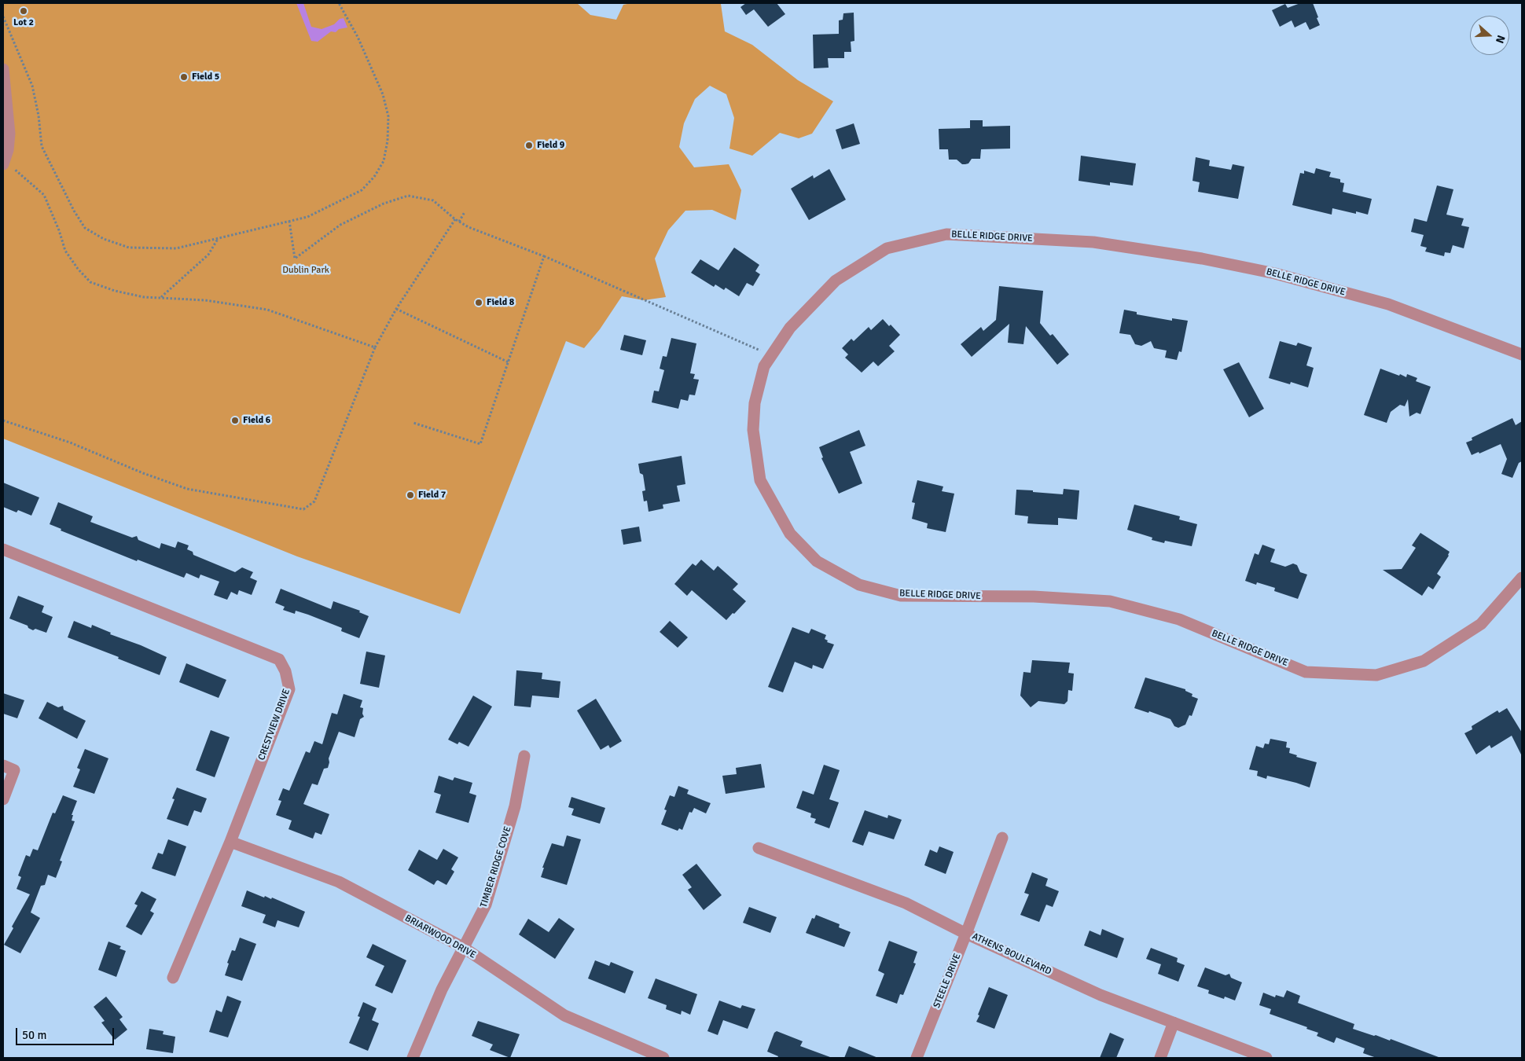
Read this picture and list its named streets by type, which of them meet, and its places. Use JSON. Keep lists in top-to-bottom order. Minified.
{"streets":{"street":["BELLE RIDGE DRIVE","CRESTVIEW DRIVE","TIMBER RIDGE COVE","BRIARWOOD DRIVE","ATHENS BOULEVARD","STEELE DRIVE"]},"crossings":[["CRESTVIEW DRIVE","BRIARWOOD DRIVE"],["TIMBER RIDGE COVE","BRIARWOOD DRIVE"],["ATHENS BOULEVARD","STEELE DRIVE"]],"parks":["Dublin Park"],"places":["Lot 2","Field 5","Field 9","Field 8","Field 6","Field 7"],"scale_bar":"50 m","north":"right"}
